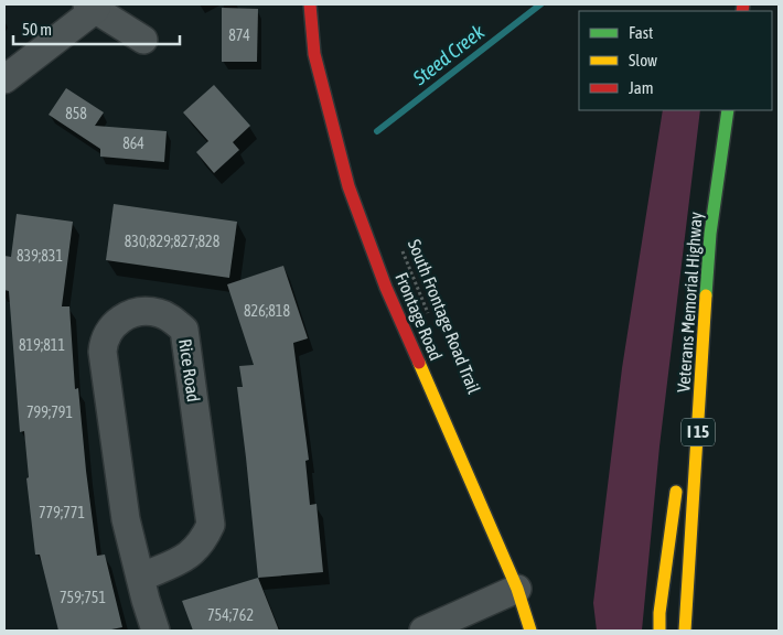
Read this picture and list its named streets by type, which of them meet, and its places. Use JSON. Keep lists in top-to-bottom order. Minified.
{"streets":{"main road":["Veterans Memorial Highway","Frontage Road","I 15"],"street":["Rice Road"],"path":["South Frontage Road Trail"]},"water":["Steed Creek"],"house_numbers":["874","858","864","830;829;827;828","839;831","826;818","819;811","799;791","779;771","759;751","754;762"],"legend":["Fast","Slow","Jam"],"scale_bar":"50 m"}
